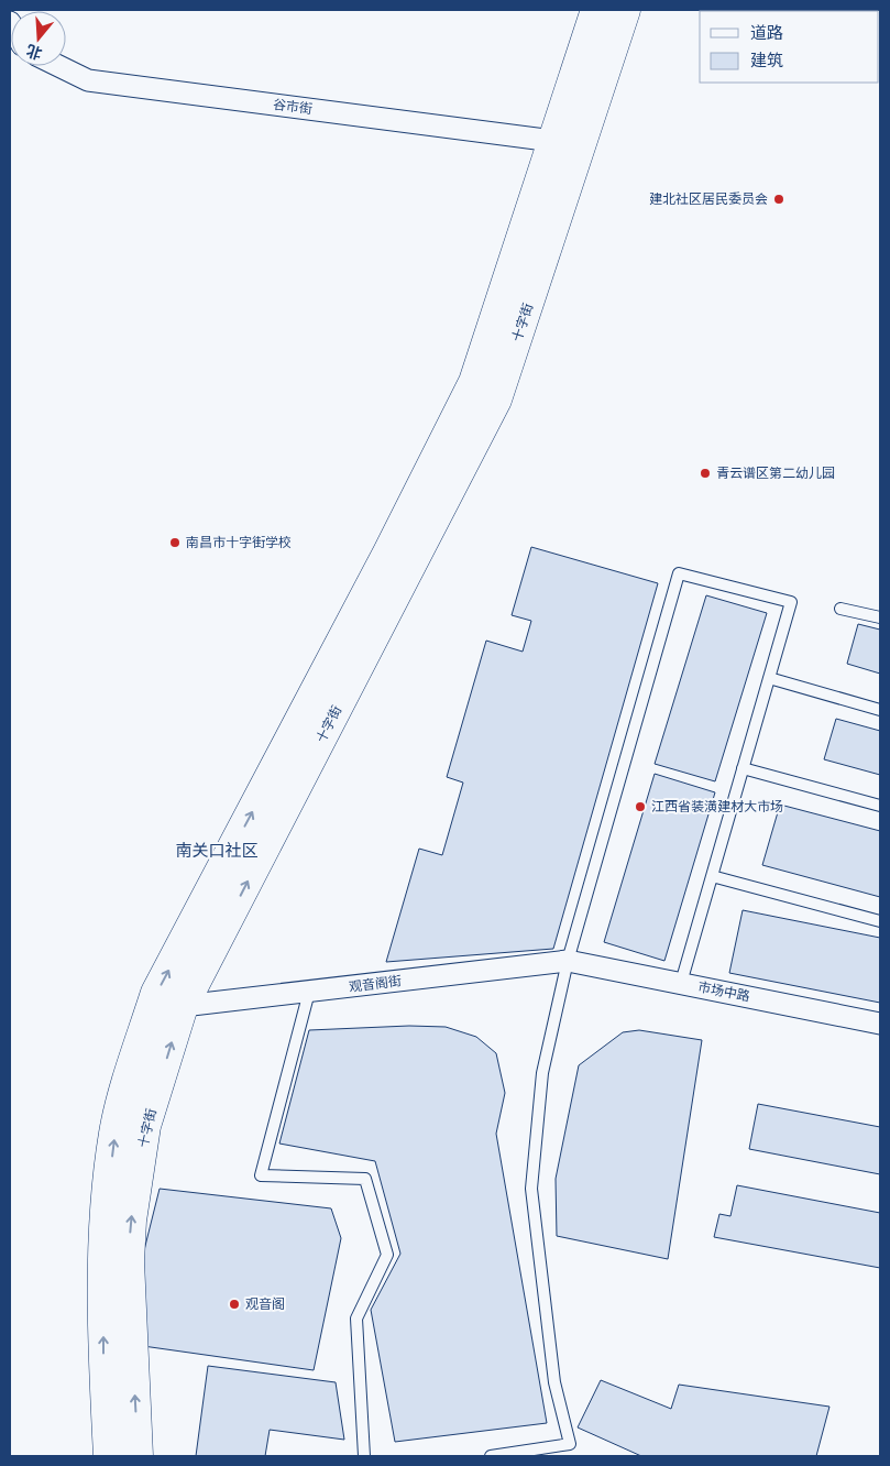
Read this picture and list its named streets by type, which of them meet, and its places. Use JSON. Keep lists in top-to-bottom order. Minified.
{"streets":{"main road":["十字街"],"street":["谷市街","观音阁街","市场中路"]},"crossings":[["谷市街","十字街"],["十字街","观音阁街"],["观音阁街","市场中路"]],"one_way":["十字街"],"districts":["南关口社区"],"places":["建北社区居民委员会","青云谱区第二幼儿园","南昌市十字街学校","江西省装潢建材大市场","观音阁"],"legend":["道路","建筑"],"north":"bottom"}
